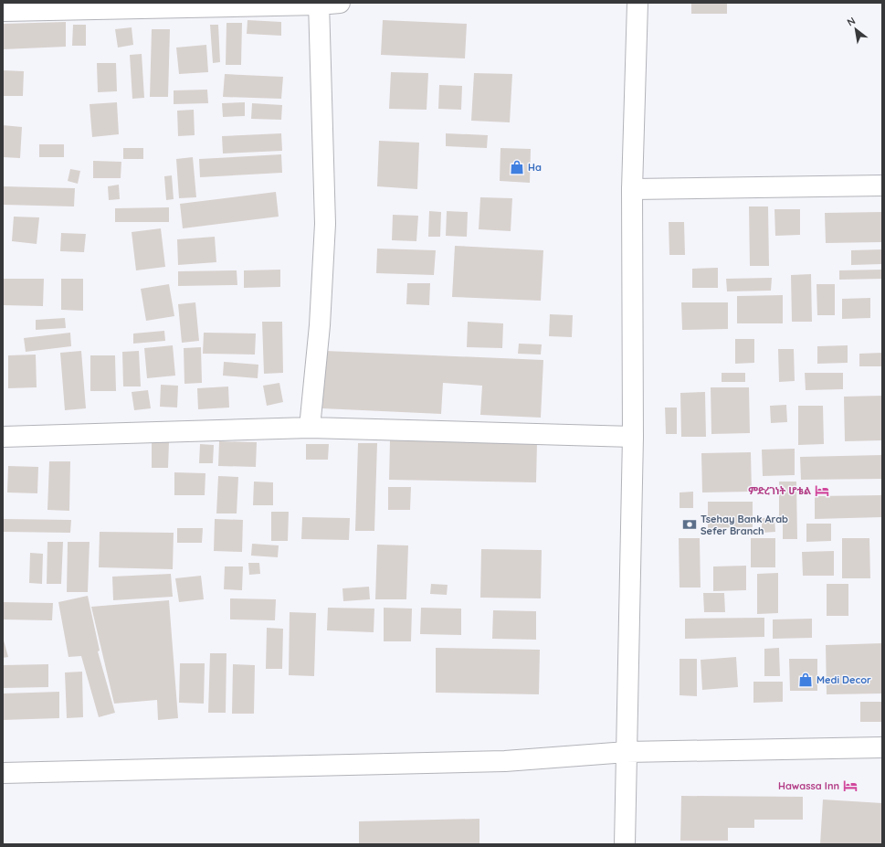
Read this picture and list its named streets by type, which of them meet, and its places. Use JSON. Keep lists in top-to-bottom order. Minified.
{"places":{"shop":["Ha","Medi Decor"],"hotel":["ምድረገነት ሆቴል","Hawassa Inn"],"bank":["Tsehay Bank Arab Sefer Branch"]},"north":"top left"}
